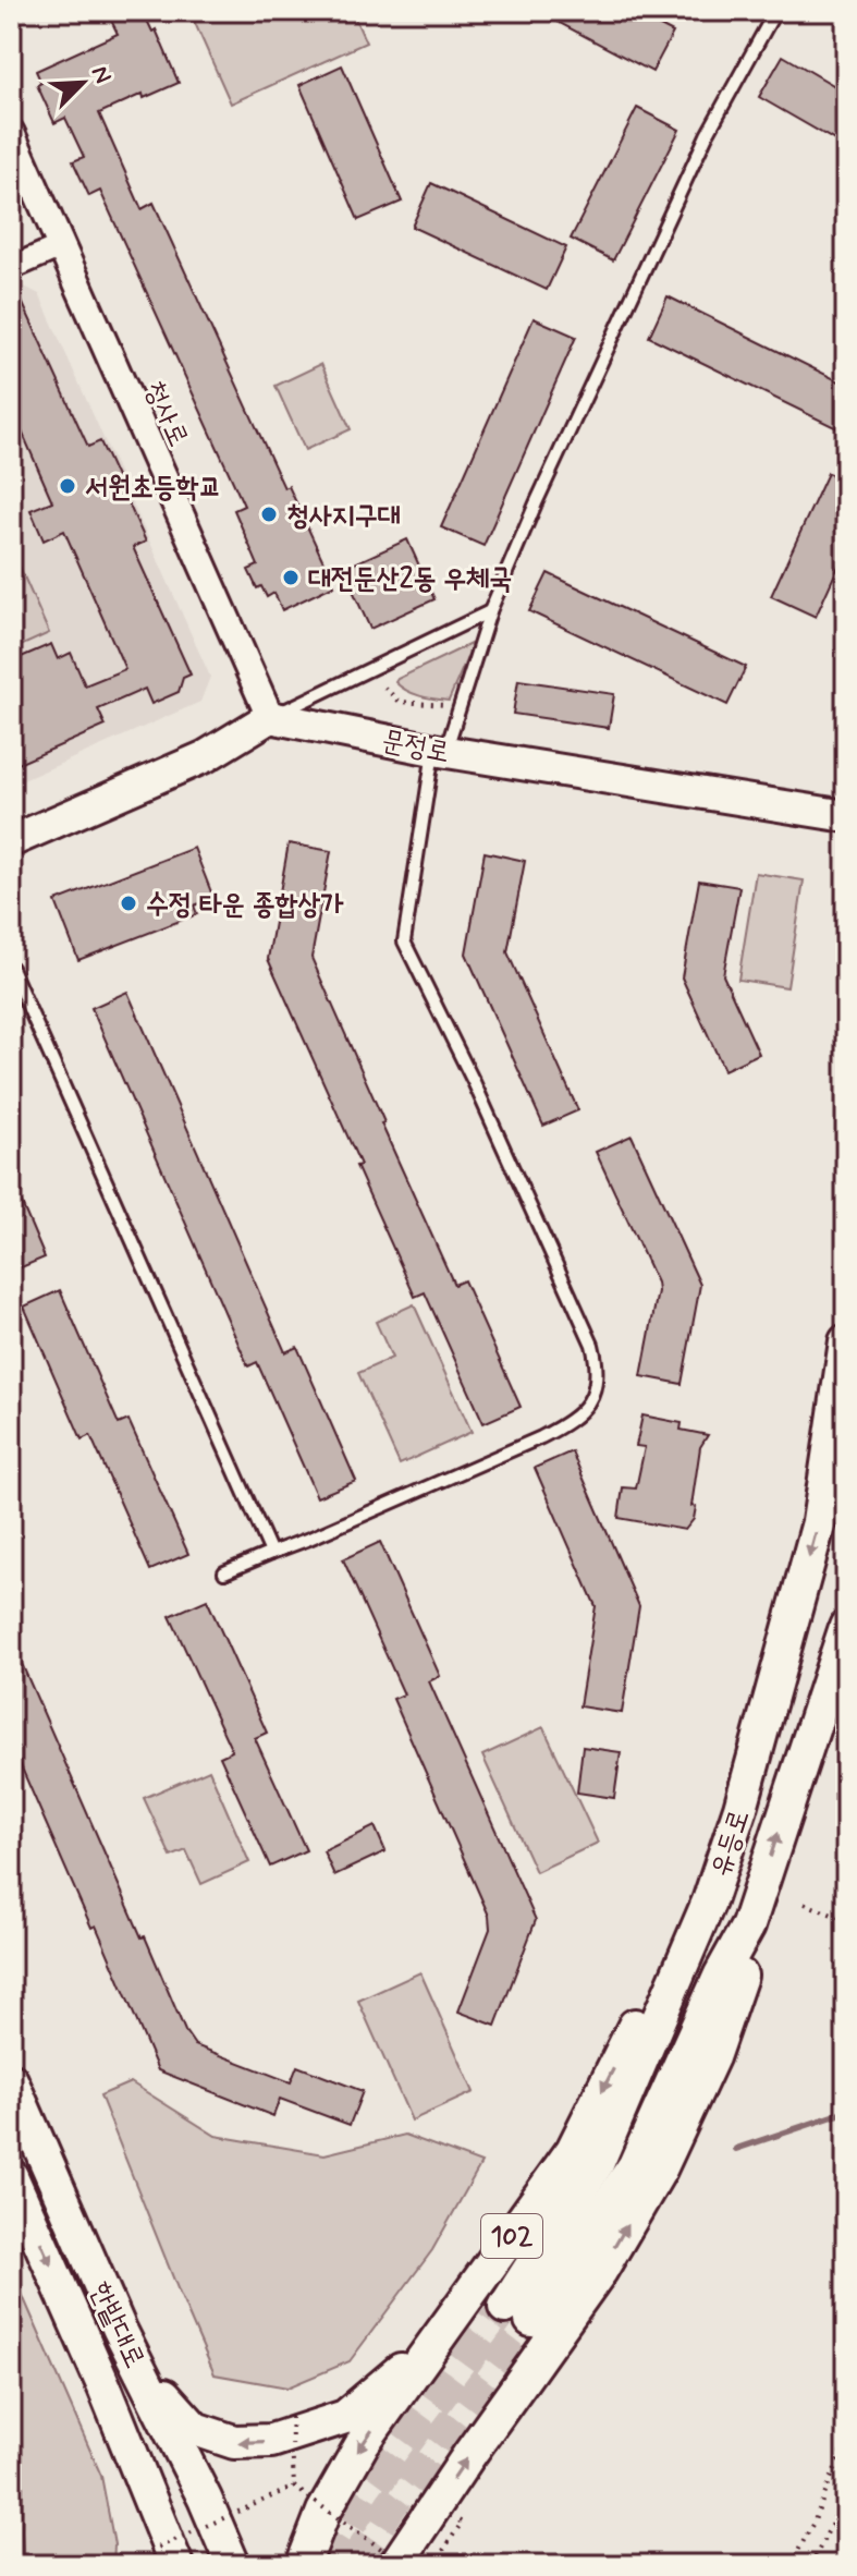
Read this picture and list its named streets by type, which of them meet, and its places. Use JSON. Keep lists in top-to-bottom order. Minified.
{"streets":{"main road":["문정로","유등로","102","한밭대로"],"street":["청사로"]},"crossings":[["청사로","문정로"],["유등로","102"]],"places":["서원초등학교","청사지구대","대전둔산2동 우체국","수정 타운 종합상가"],"north":"top right"}
